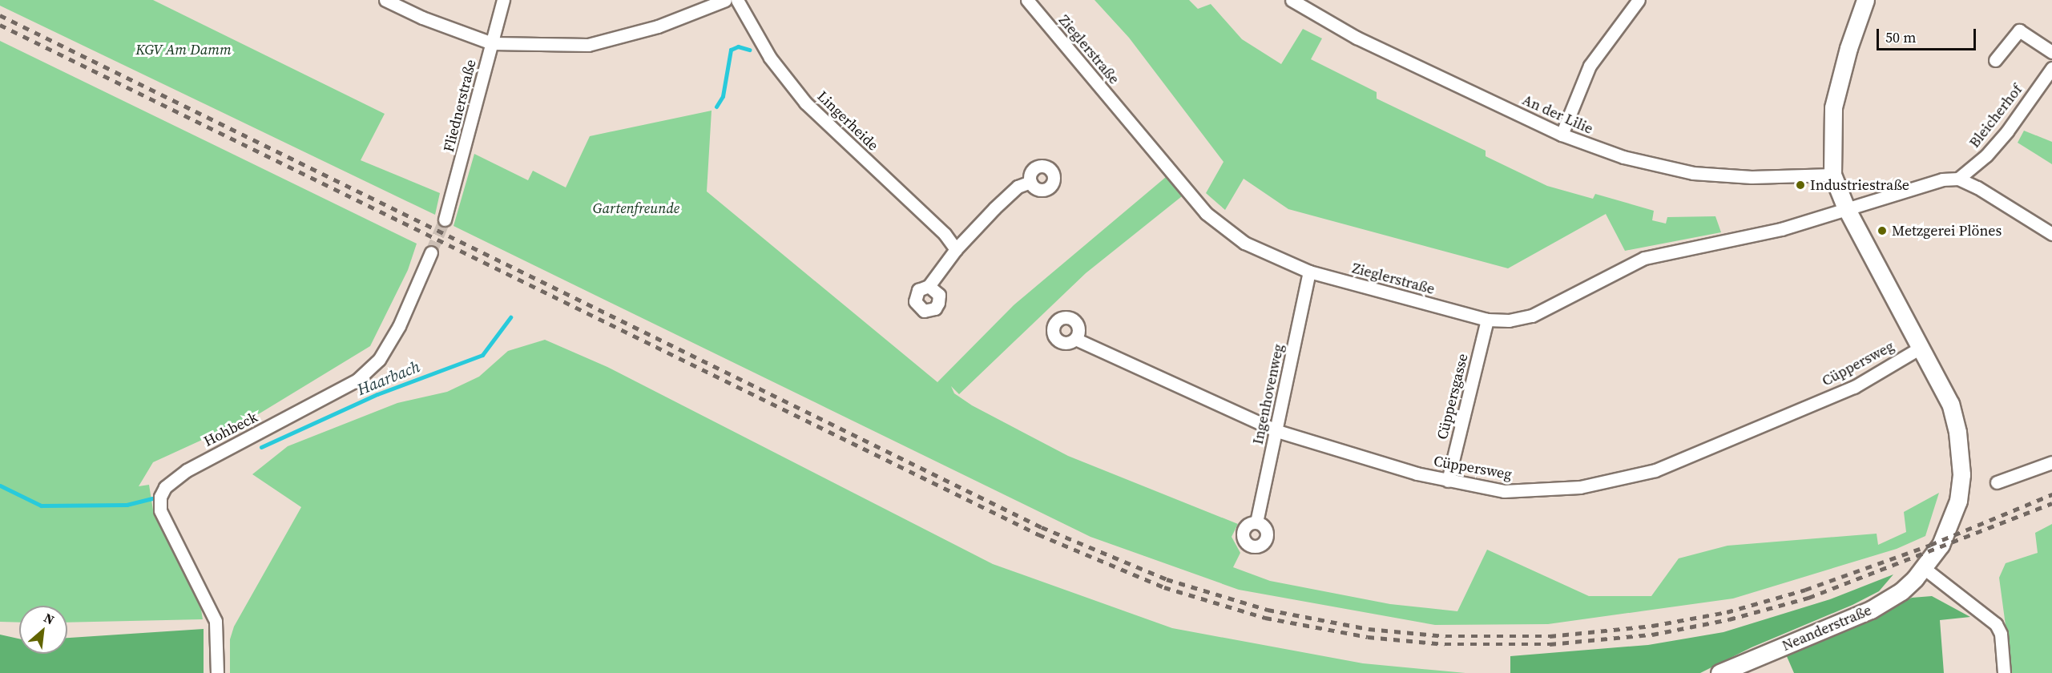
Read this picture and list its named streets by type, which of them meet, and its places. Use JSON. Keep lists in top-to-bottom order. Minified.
{"streets":{"street":["Zieglerstraße","Fliednerstraße","An der Lilie","Bleicherhof","Lingerheide","Cüppersweg","Ingenhovenweg","Cüppersgasse","Hohbeck","Neanderstraße"]},"crossings":[["Zieglerstraße","Bleicherhof"],["Zieglerstraße","Ingenhovenweg"],["Zieglerstraße","Cüppersgasse"],["Cüppersweg","Ingenhovenweg"],["Cüppersweg","Cüppersgasse"]],"water":["Haarbach"],"parks":["KGV Am Damm","Gartenfreunde"],"places":["Industriestraße","Metzgerei Plönes"],"scale_bar":"50 m","north":"top right"}
